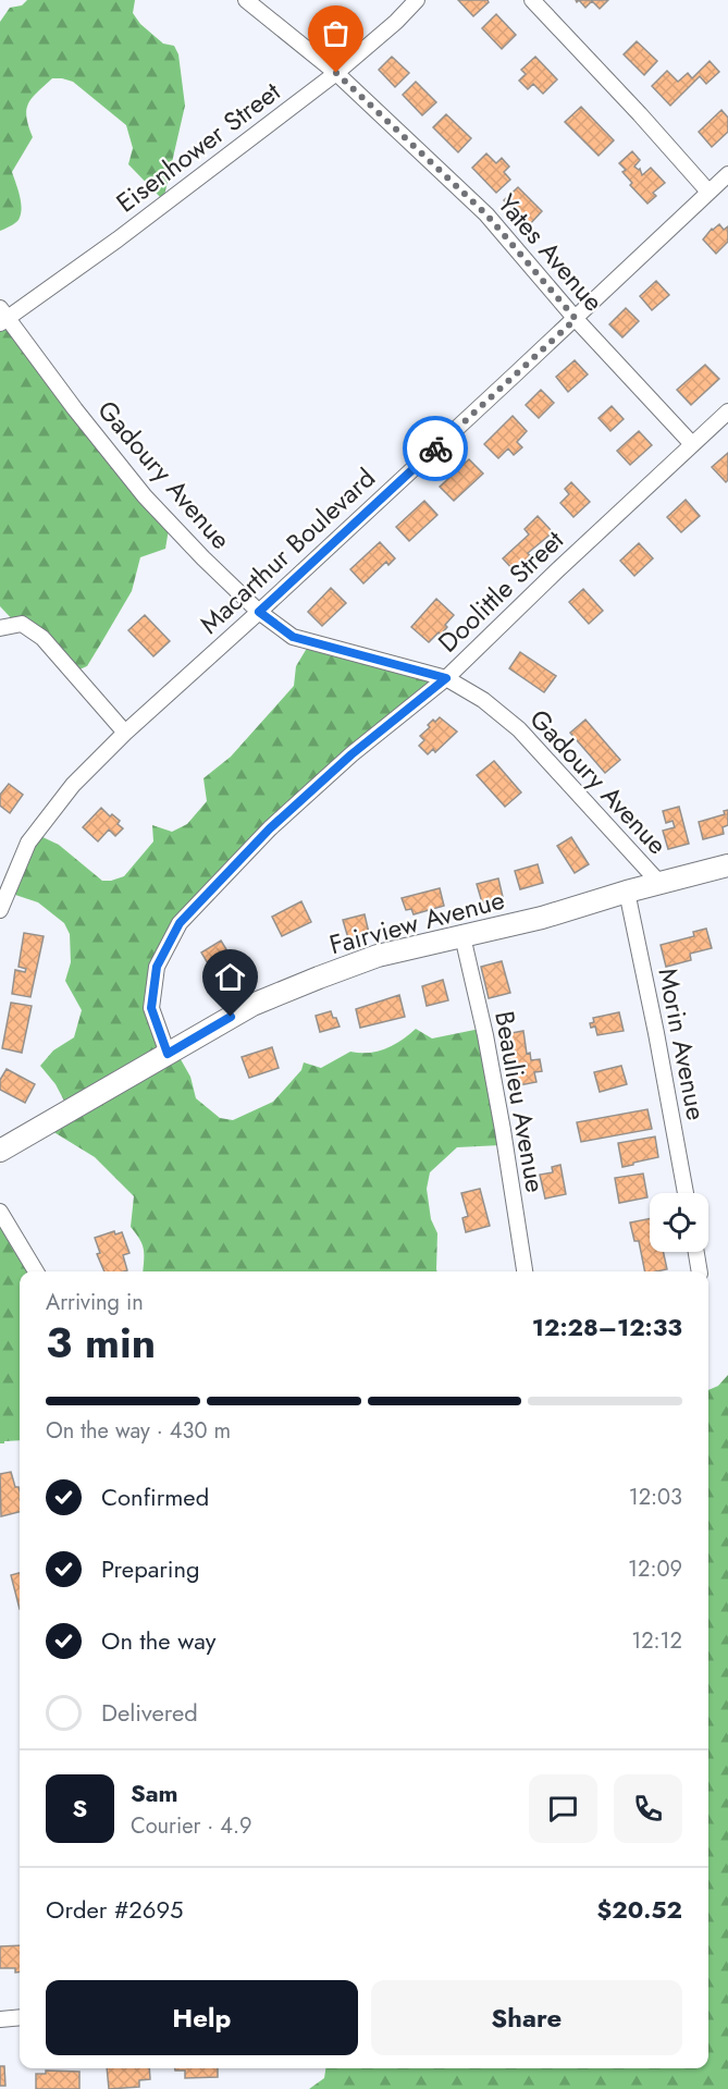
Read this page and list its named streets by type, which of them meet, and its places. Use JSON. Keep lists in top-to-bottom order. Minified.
{"streets":{"main road":["Fairview Avenue"],"street":["Eisenhower Street","Yates Avenue","Gadoury Avenue","Macarthur Boulevard","Doolittle Street","Morin Avenue","Beaulieu Avenue"]},"crossings":[["Eisenhower Street","Yates Avenue"],["Eisenhower Street","Gadoury Avenue"],["Yates Avenue","Macarthur Boulevard"],["Yates Avenue","Doolittle Street"],["Gadoury Avenue","Macarthur Boulevard"],["Gadoury Avenue","Doolittle Street"],["Gadoury Avenue","Fairview Avenue"],["Doolittle Street","Fairview Avenue"],["Fairview Avenue","Morin Avenue"],["Fairview Avenue","Beaulieu Avenue"]],"page":{"heading":["3 min","Arriving in","12:28–12:33"],"panel":["Sam","Courier · 4.9","Order #2695","$20.52"],"bar":"On the way · 430 m","list":[["Confirmed","12:03"],["Preparing","12:09"],["On the way","12:12"],"Delivered"],"round":"S","buttons":["Help","Share"]}}
